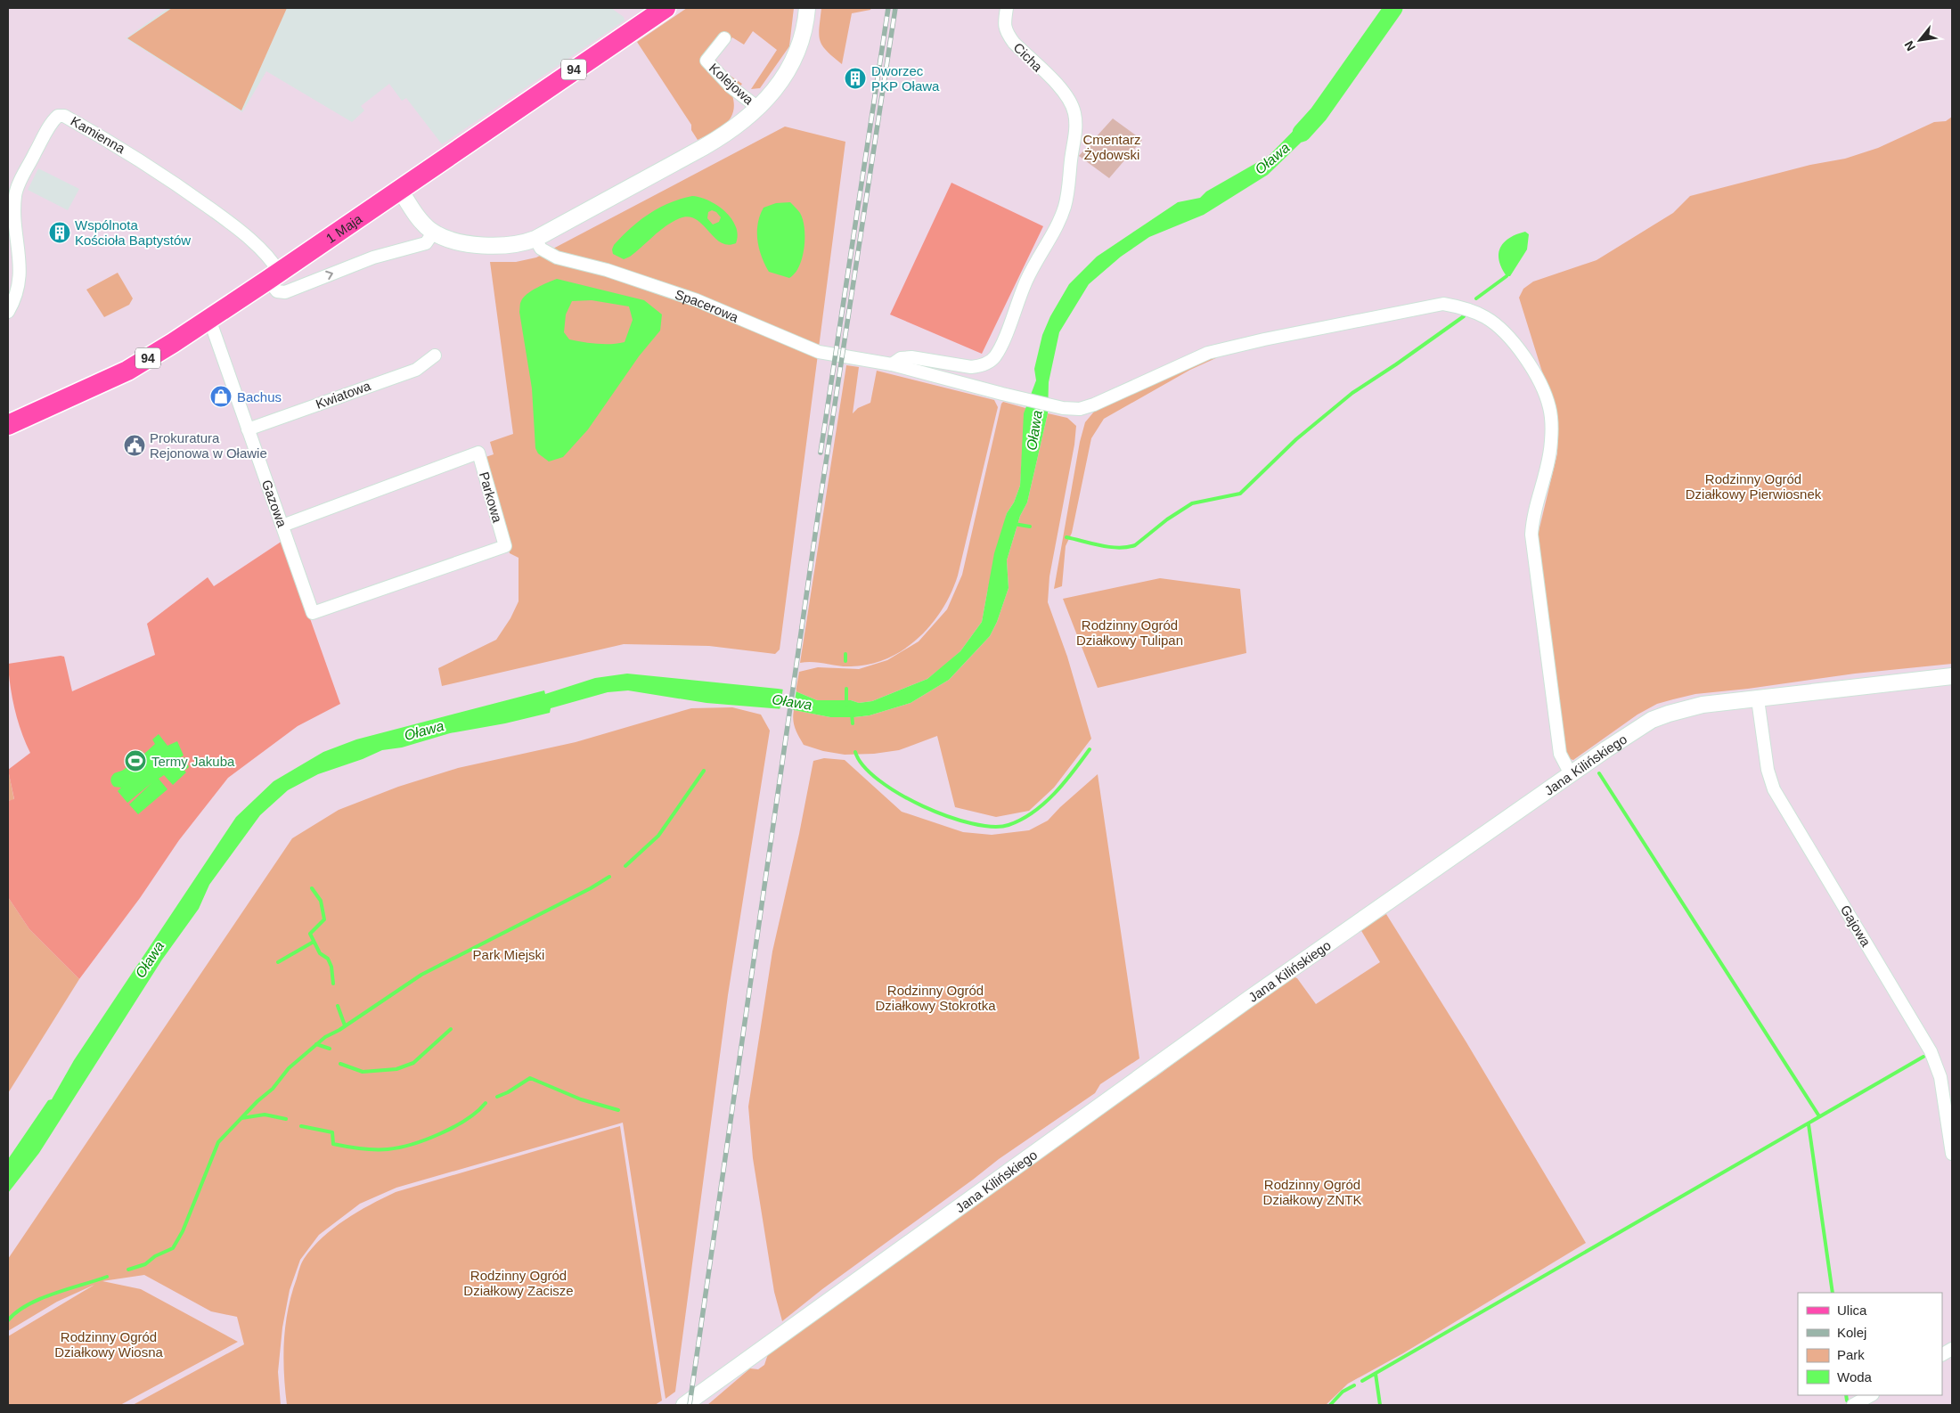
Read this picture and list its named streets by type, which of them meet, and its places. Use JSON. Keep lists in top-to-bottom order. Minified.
{"streets":{"main road":["94","1 Maja"],"street":["Cicha","Kolejowa","Kamienna","Spacerowa","Kwiatowa","Parkowa","Gazowa","Jana Kilińskiego","Gajowa"]},"crossings":[["Cicha","Spacerowa"],["Kamienna","1 Maja"],["1 Maja","Gazowa"],["Spacerowa","Jana Kilińskiego"],["Kwiatowa","Gazowa"],["Parkowa","Gazowa"],["Jana Kilińskiego","Gajowa"]],"water":["Oława"],"parks":["Cmentarz Żydowski","Rodzinny Ogród Działkowy Pierwiosnek","Rodzinny Ogród Działkowy Tulipan","Park Miejski","Rodzinny Ogród Działkowy Stokrotka","Rodzinny Ogród Działkowy ZNTK","Rodzinny Ogród Działkowy Zacisze","Rodzinny Ogród Działkowy Wiosna"],"places":{"building":["Dworzec PKP Oława","Wspólnota Kościoła Baptystów"],"shop":["Bachus"],"public building":["Prokuratura Rejonowa w Oławie"],"sports":["Termy Jakuba"]},"legend":["Ulica","Kolej","Park","Woda"],"north":"bottom left"}
